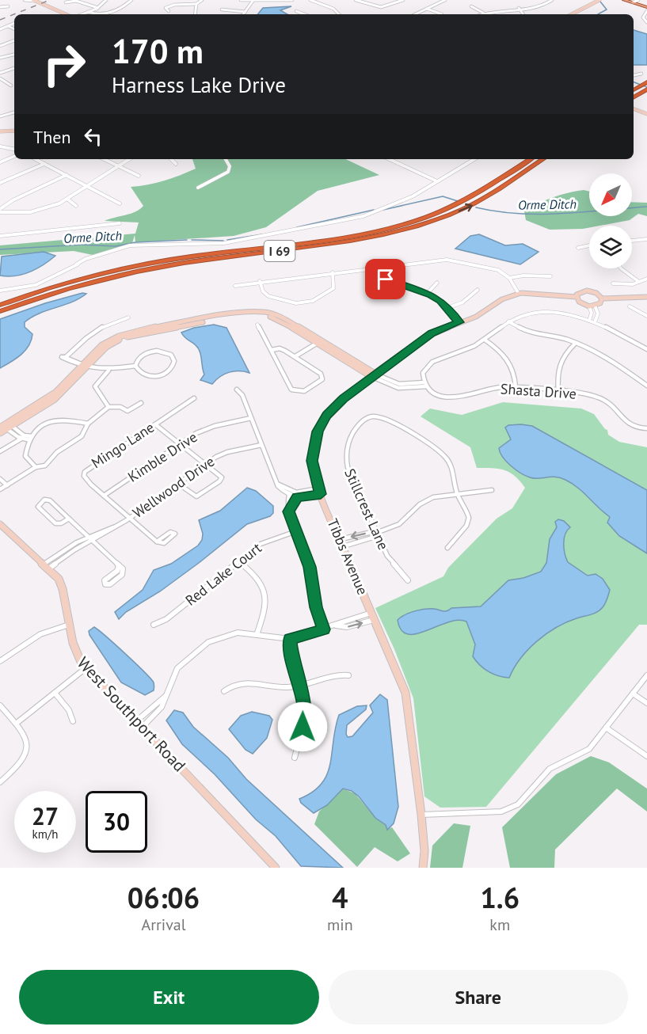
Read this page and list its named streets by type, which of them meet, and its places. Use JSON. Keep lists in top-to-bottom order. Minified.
{"streets":{"highway":["I 69"],"street":["Shasta Drive","Mingo Lane","Kimble Drive","Wellwood Drive","Stillcrest Lane","Tibbs Avenue","Red Lake Court","West Southport Road"]},"crossings":[["Mingo Lane","Kimble Drive"],["Mingo Lane","Wellwood Drive"],["Wellwood Drive","West Southport Road"]],"water":["Orme Ditch"],"north":"bottom left","page":{"turn":["170 m","Harness Lake Drive"],"then":"Then","speed":"27 km/h","limit":"30","eta":["06:06","Arrival","4","min","1.6","km"],"buttons":["Exit","Share"]}}
